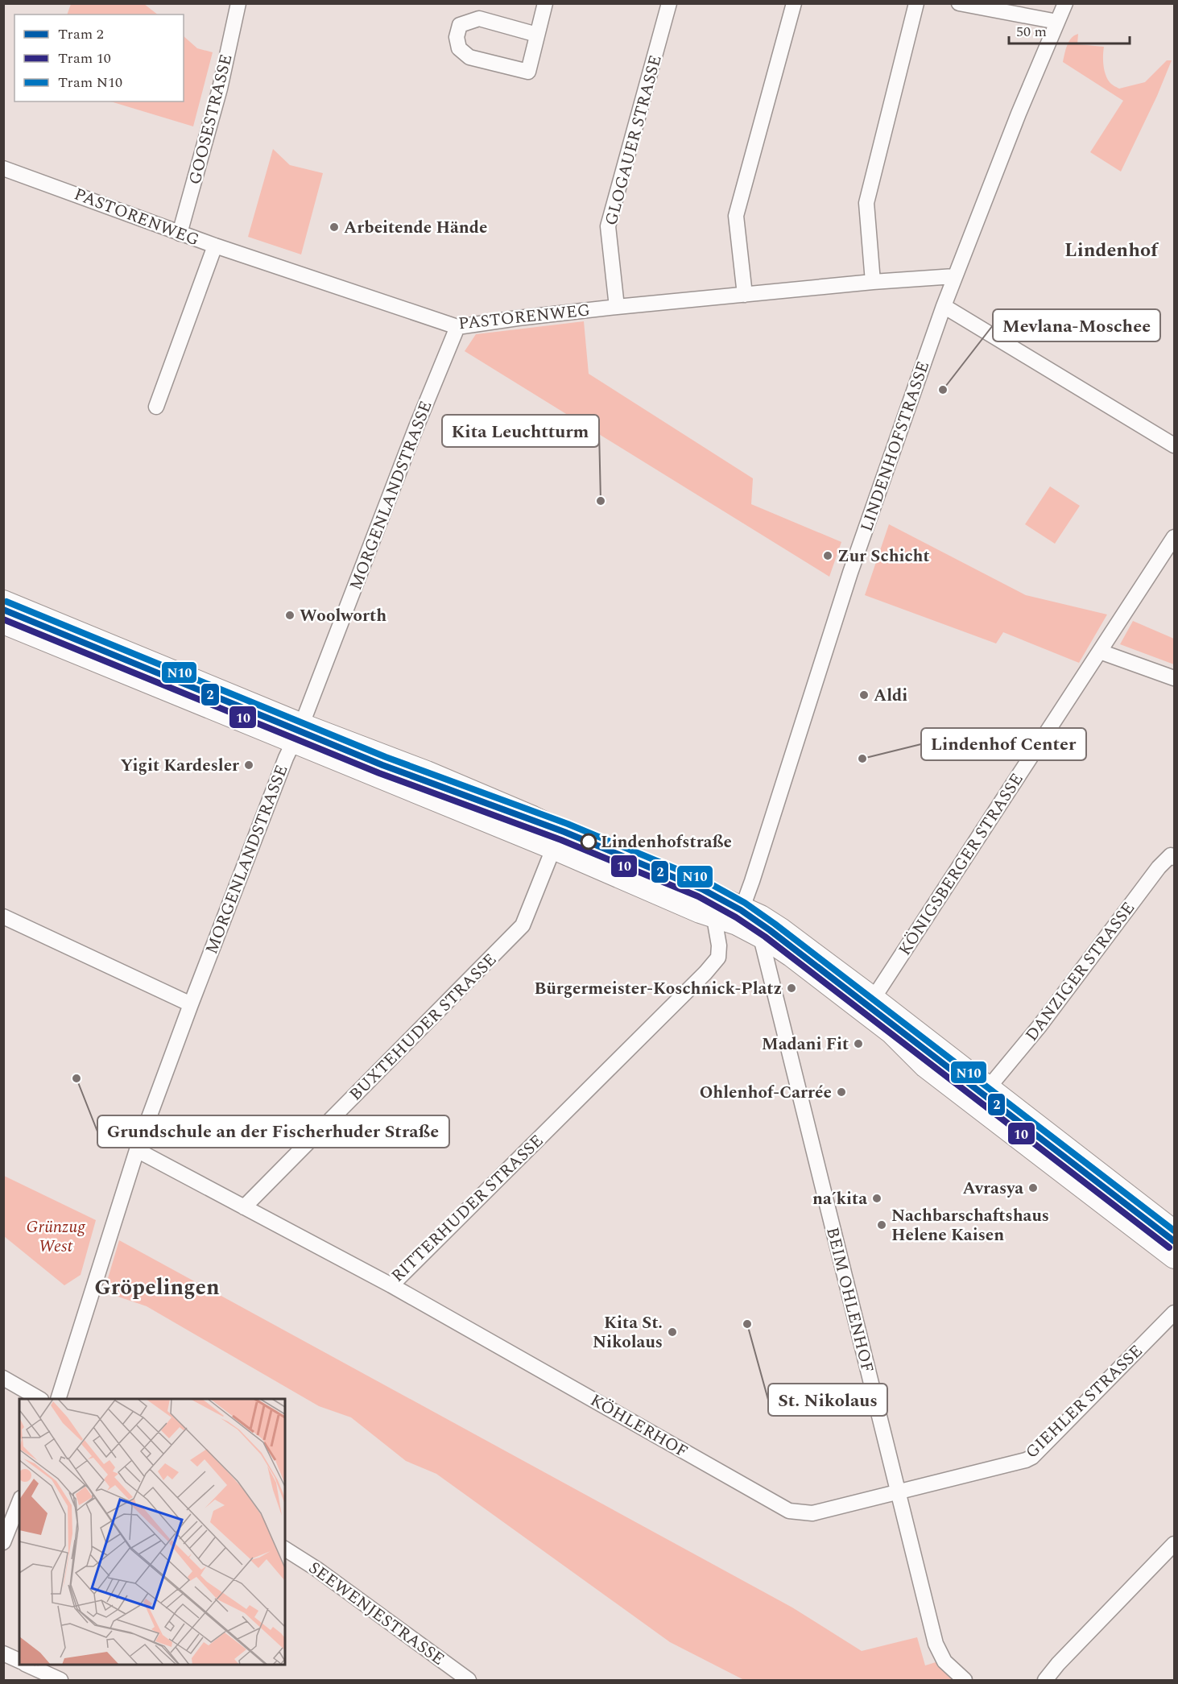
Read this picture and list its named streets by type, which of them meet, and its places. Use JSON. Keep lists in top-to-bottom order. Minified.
{"streets":{"street":["GOOSESTRASSE","GLOGAUER STRASSE","PASTORENWEG","LINDENHOFSTRASSE","MORGENLANDSTRASSE","KÖNIGSBERGER STRASSE","DANZIGER STRASSE","BUXTEHUDER STRASSE","RITTERHUDER STRASSE","BEIM OHLENHOF","GIEHLER STRASSE","KÖHLERHOF","SEEWENJESTRASSE"]},"crossings":[["GOOSESTRASSE","PASTORENWEG"],["GLOGAUER STRASSE","PASTORENWEG"],["PASTORENWEG","LINDENHOFSTRASSE"],["PASTORENWEG","MORGENLANDSTRASSE"],["MORGENLANDSTRASSE","RITTERHUDER STRASSE"],["BUXTEHUDER STRASSE","RITTERHUDER STRASSE"],["RITTERHUDER STRASSE","KÖHLERHOF"],["BEIM OHLENHOF","GIEHLER STRASSE"],["BEIM OHLENHOF","KÖHLERHOF"],["GIEHLER STRASSE","KÖHLERHOF"]],"districts":["Lindenhof","Gröpelingen"],"parks":["Grünzug West"],"places":["Arbeitende Hände","Mevlana-Moschee","Kita Leuchtturm","Zur Schicht","Woolworth","Aldi","Lindenhof Center","Yigit Kardesler","Lindenhofstraße","Bürgermeister-Koschnick-Platz","Madani Fit","Grundschule an der Fischerhuder Straße","Ohlenhof-Carrée","Avrasya","na´kita","Nachbarschaftshaus Helene Kaisen","St. Nikolaus","Kita St. Nikolaus"],"lines":["tram line N10","tram line 2","tram line 10"],"legend":["Tram 2","Tram 10","Tram N10"],"scale_bar":"50 m"}
